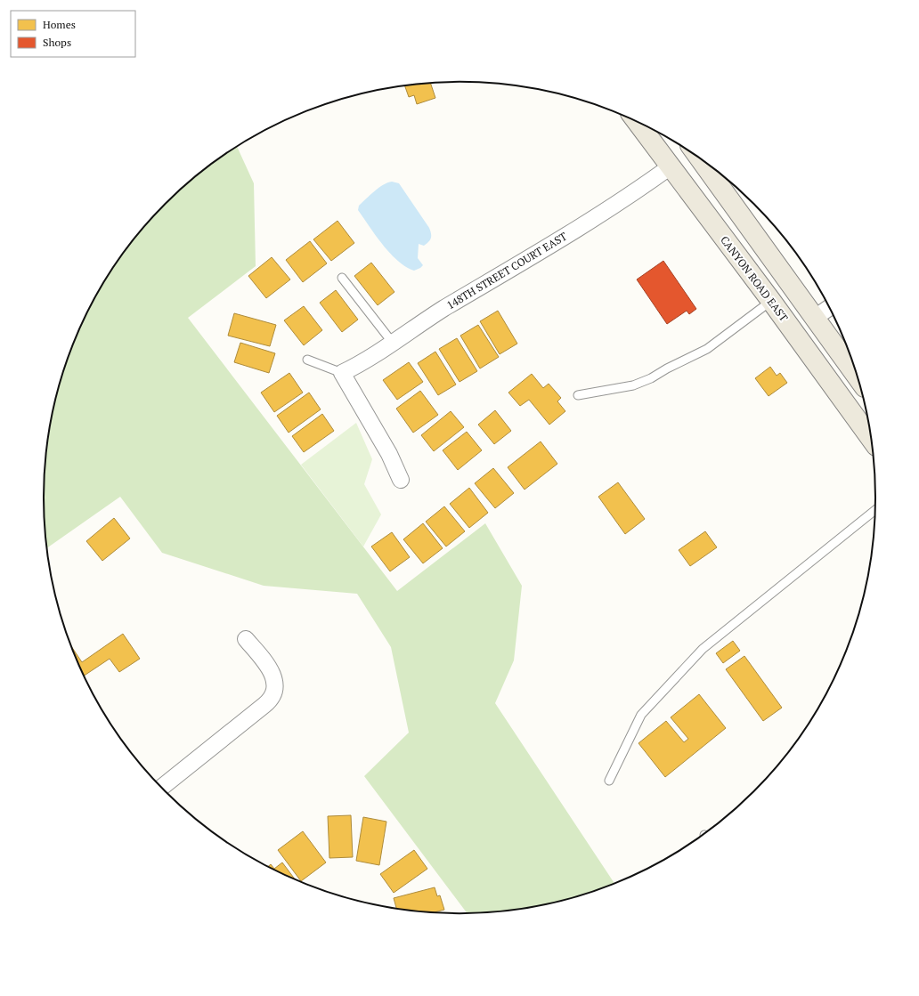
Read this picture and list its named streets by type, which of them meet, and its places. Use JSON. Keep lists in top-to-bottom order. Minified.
{"streets":{"main road":["CANYON ROAD EAST"],"street":["148TH STREET COURT EAST"]},"crossings":[["148TH STREET COURT EAST","CANYON ROAD EAST"]],"legend":["Homes","Shops"]}
